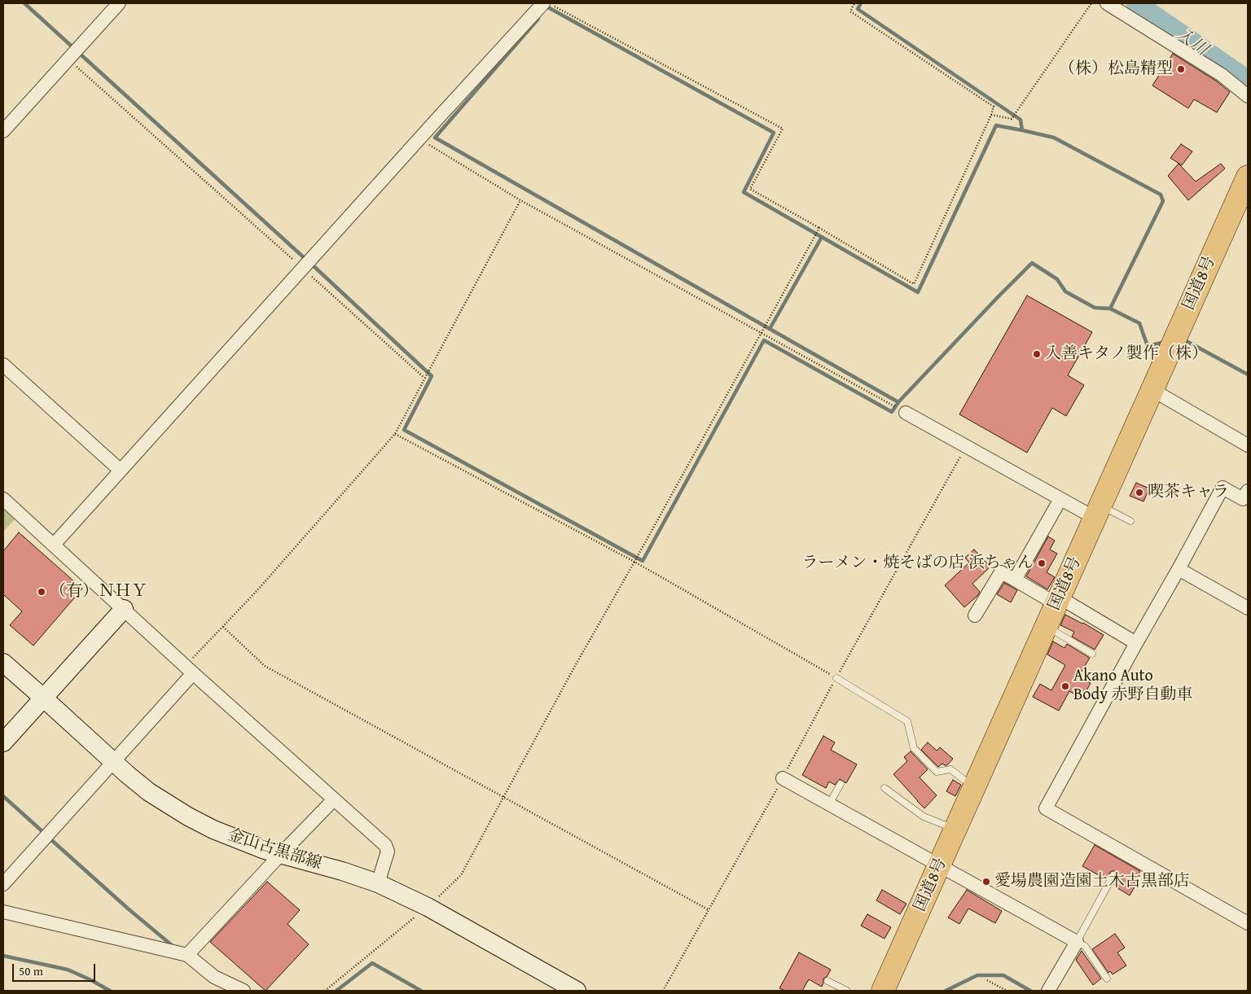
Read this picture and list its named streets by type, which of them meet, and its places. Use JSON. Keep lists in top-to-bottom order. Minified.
{"streets":{"highway":["国道8号"],"main road":["金山古黒部線"]},"water":["入川"],"places":["（株）松島精型","入善キタノ製作（株）","喫茶キャラ","ラーメン・焼そばの店 浜ちゃん","（有）ＮＨＹ","Akano Auto Body 赤野自動車","愛場農園造園土木古黒部店"],"scale_bar":"50 m"}
